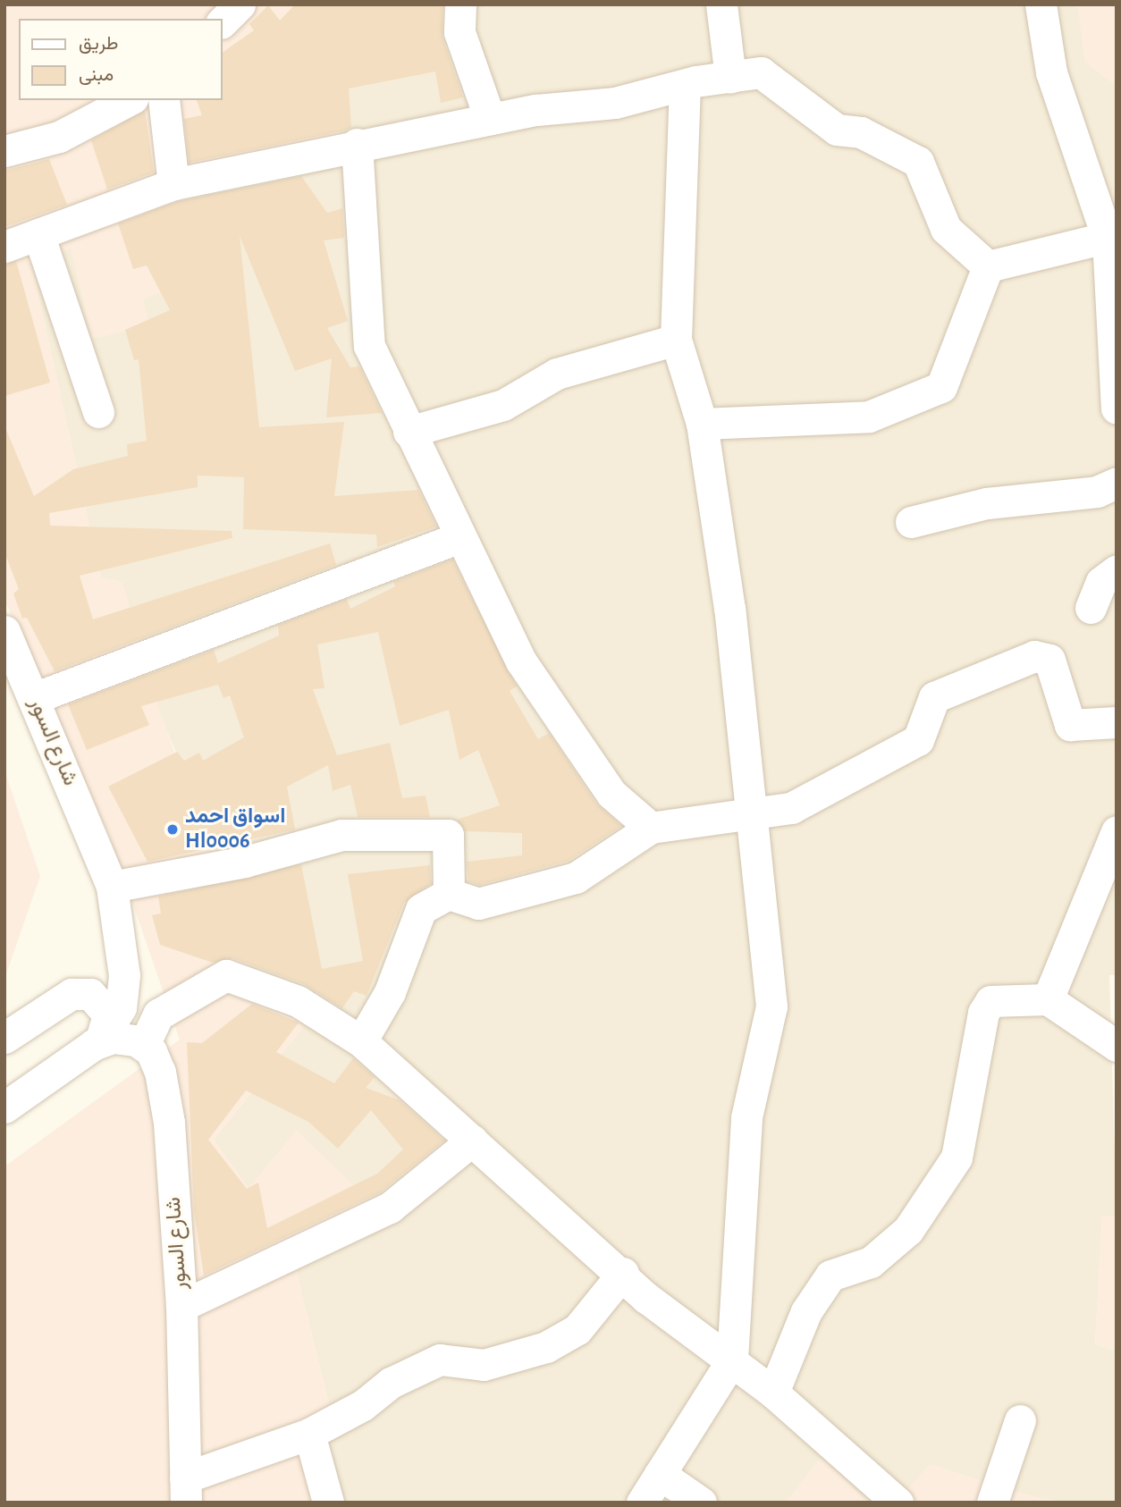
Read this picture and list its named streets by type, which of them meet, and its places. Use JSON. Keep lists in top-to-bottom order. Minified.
{"streets":{"street":["شارع السور"]},"places":["اسواق احمد Hl0006"],"legend":["طريق","مبنى"]}
